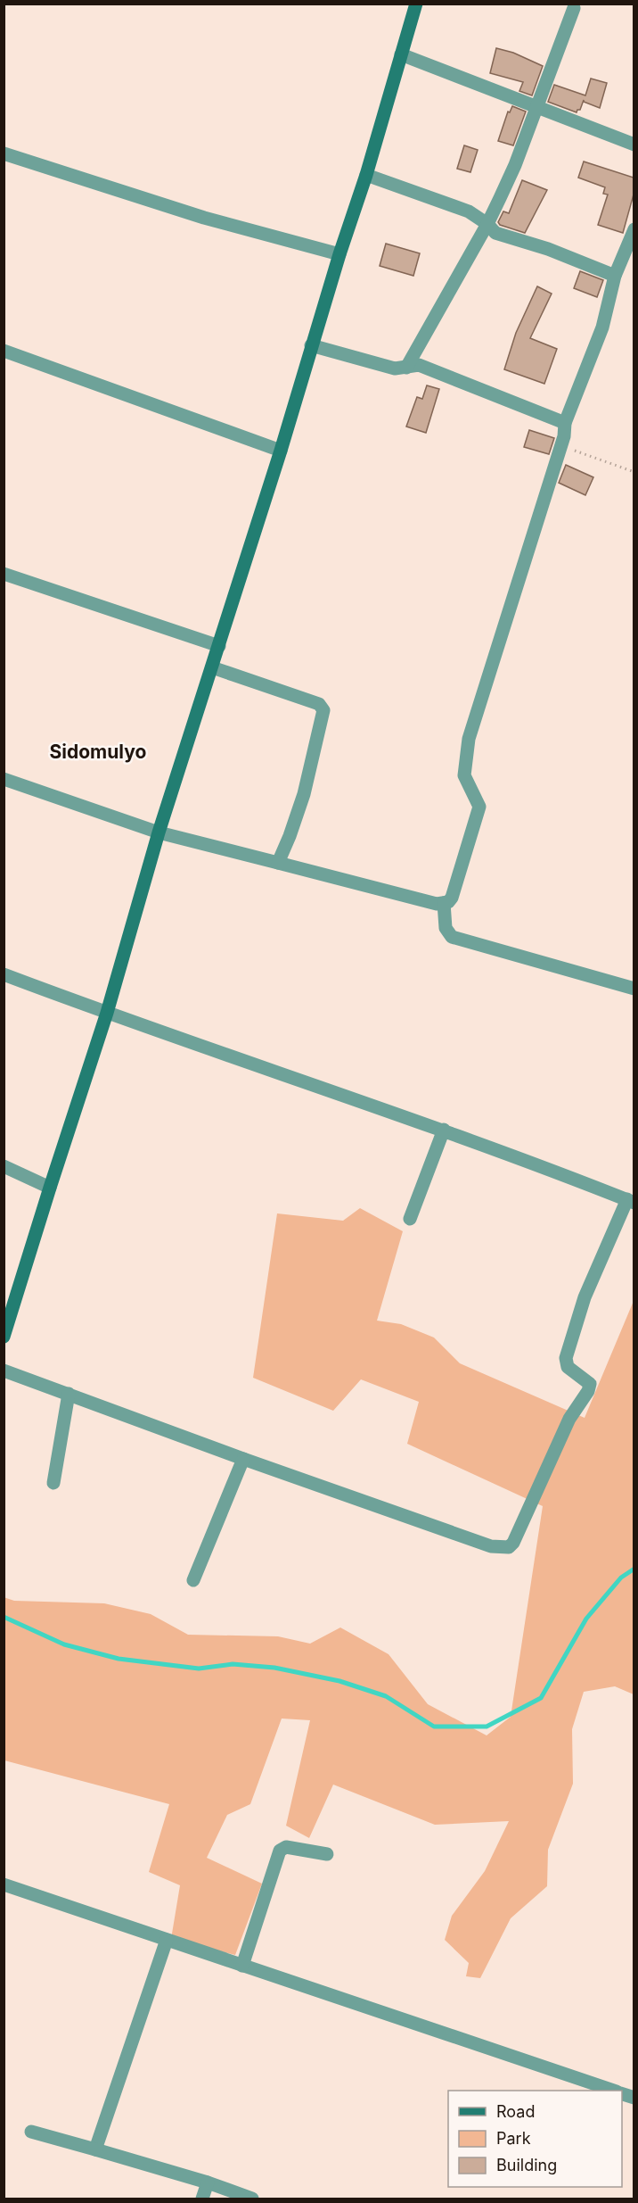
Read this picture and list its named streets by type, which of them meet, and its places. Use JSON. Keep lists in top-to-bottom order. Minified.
{"districts":["Sidomulyo"],"legend":["Road","Park","Building"]}
